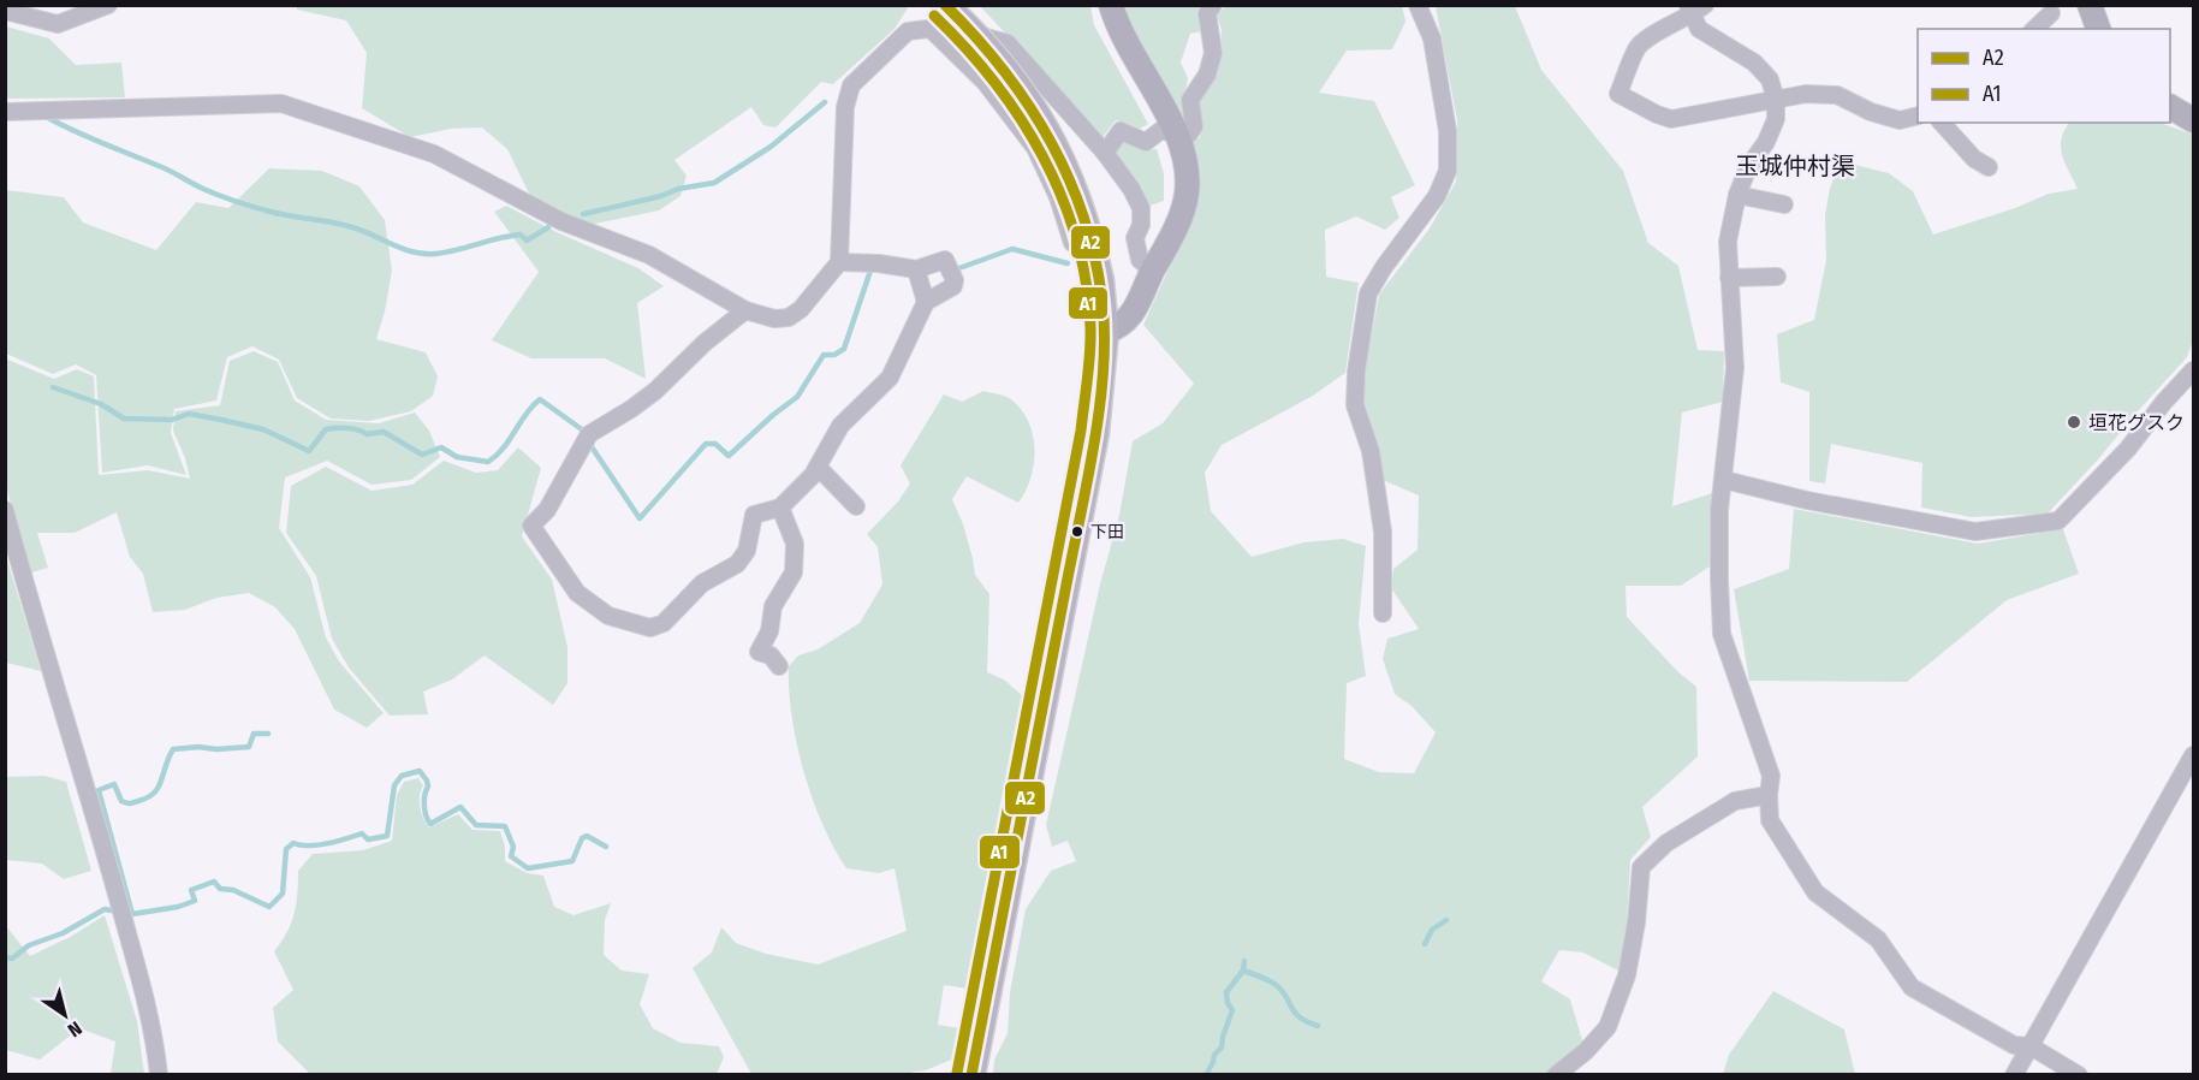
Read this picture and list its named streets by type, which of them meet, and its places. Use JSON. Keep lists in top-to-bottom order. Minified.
{"districts":["玉城仲村渠"],"places":["垣花グスク","下田"],"lines":["transit line A2","transit line A1"],"legend":["A2","A1"],"north":"bottom right"}
